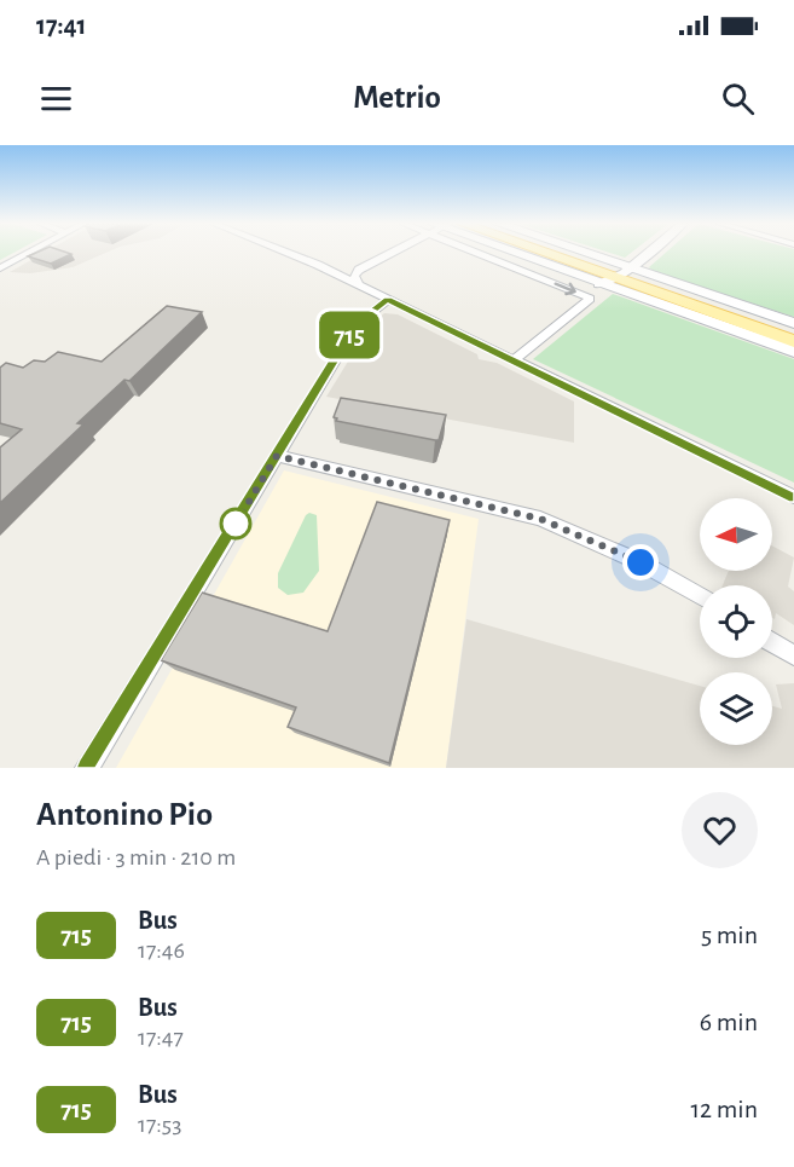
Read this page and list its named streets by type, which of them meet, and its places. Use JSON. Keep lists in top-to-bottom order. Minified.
{"lines":["bus line 715"],"north":"left","page":{"status":"17:41","header":"Metrio","on_map":"715","heading":["Antonino Pio","A piedi · 3 min · 210 m"],"list":[{"mark":"715","name":"Bus","note":"17:46","value":"5 min"},{"mark":"715","name":"Bus","note":"17:47","value":"6 min"},{"mark":"715","name":"Bus","note":"17:53","value":"12 min"}]}}
